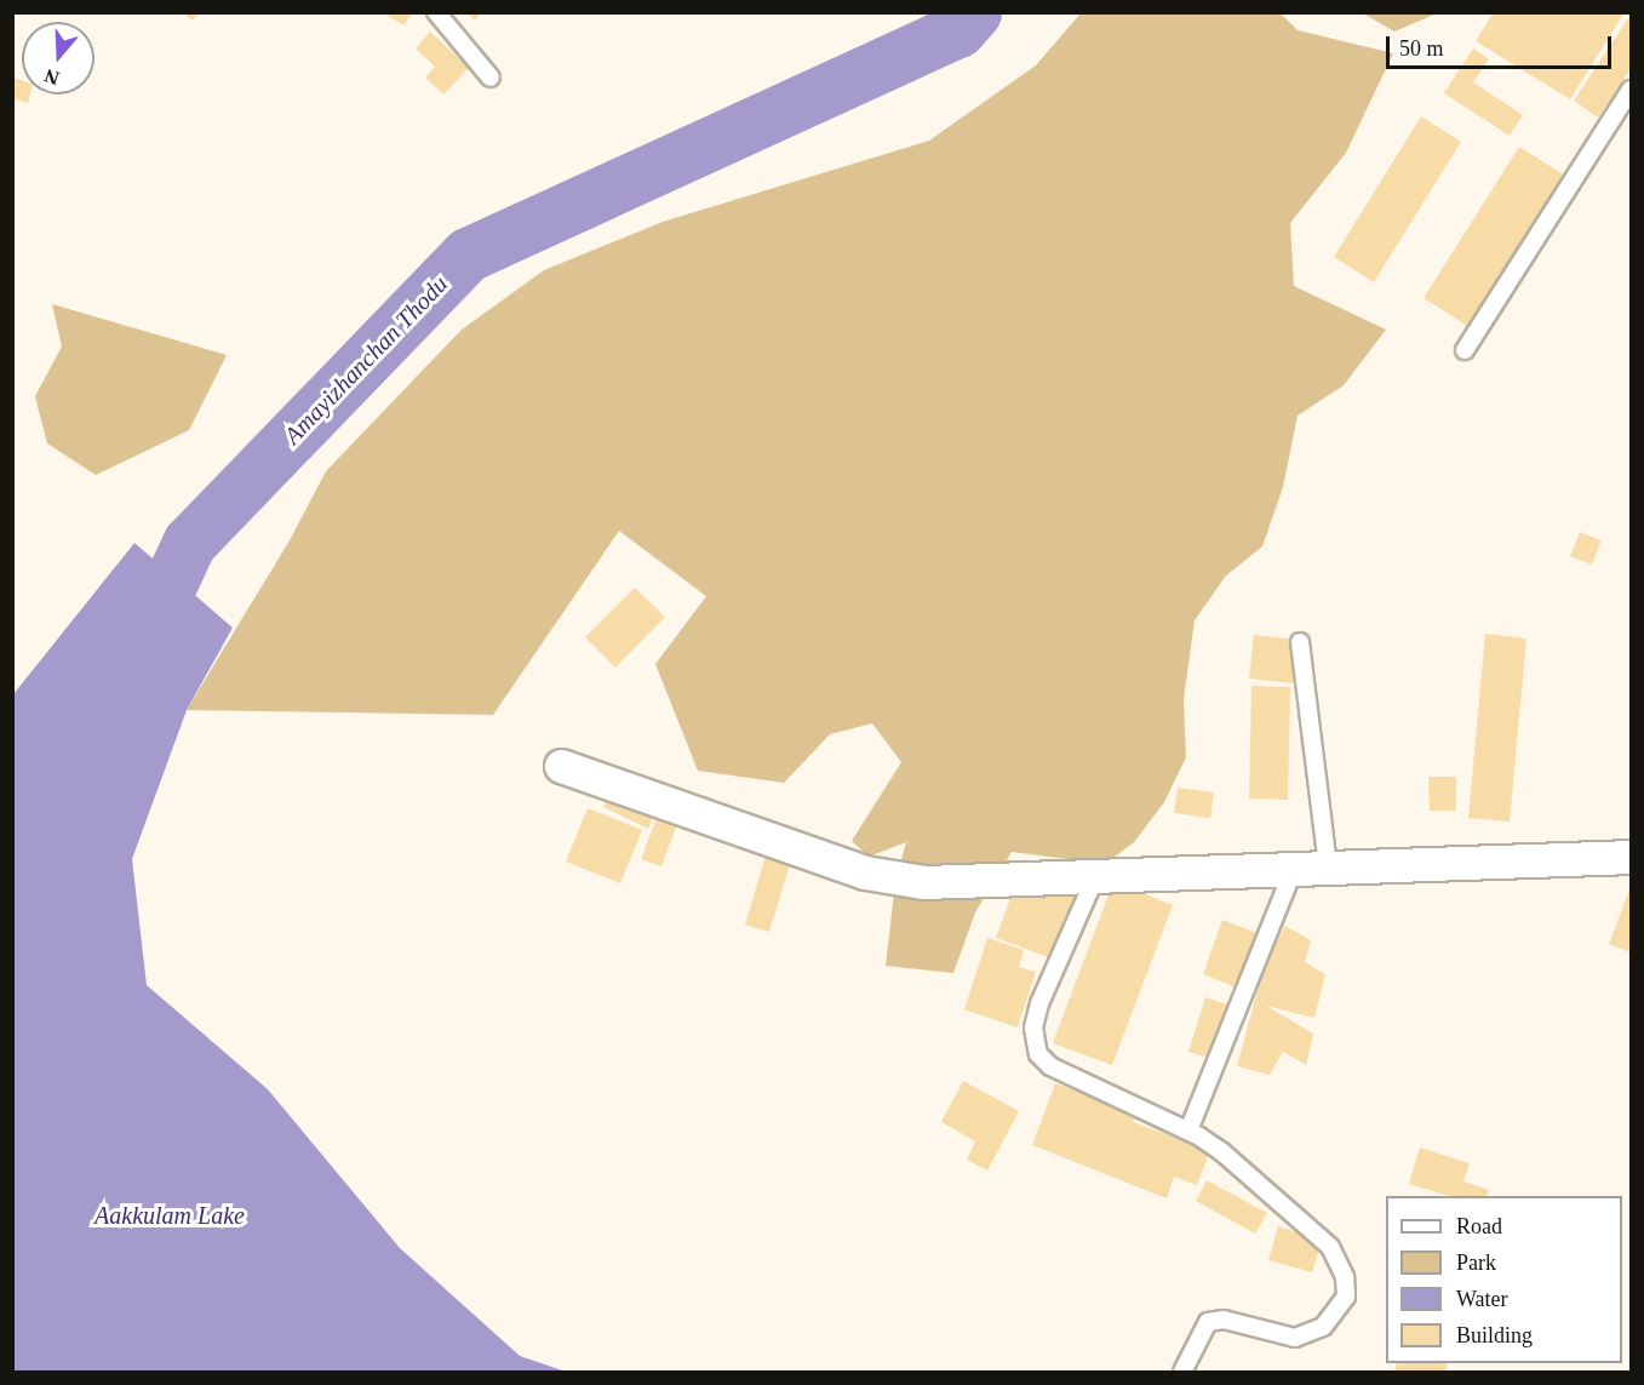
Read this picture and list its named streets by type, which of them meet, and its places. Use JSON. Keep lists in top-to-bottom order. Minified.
{"water":["Amayizhanchan Thodu","Aakkulam Lake"],"legend":["Road","Park","Water","Building"],"scale_bar":"50 m","north":"bottom"}
